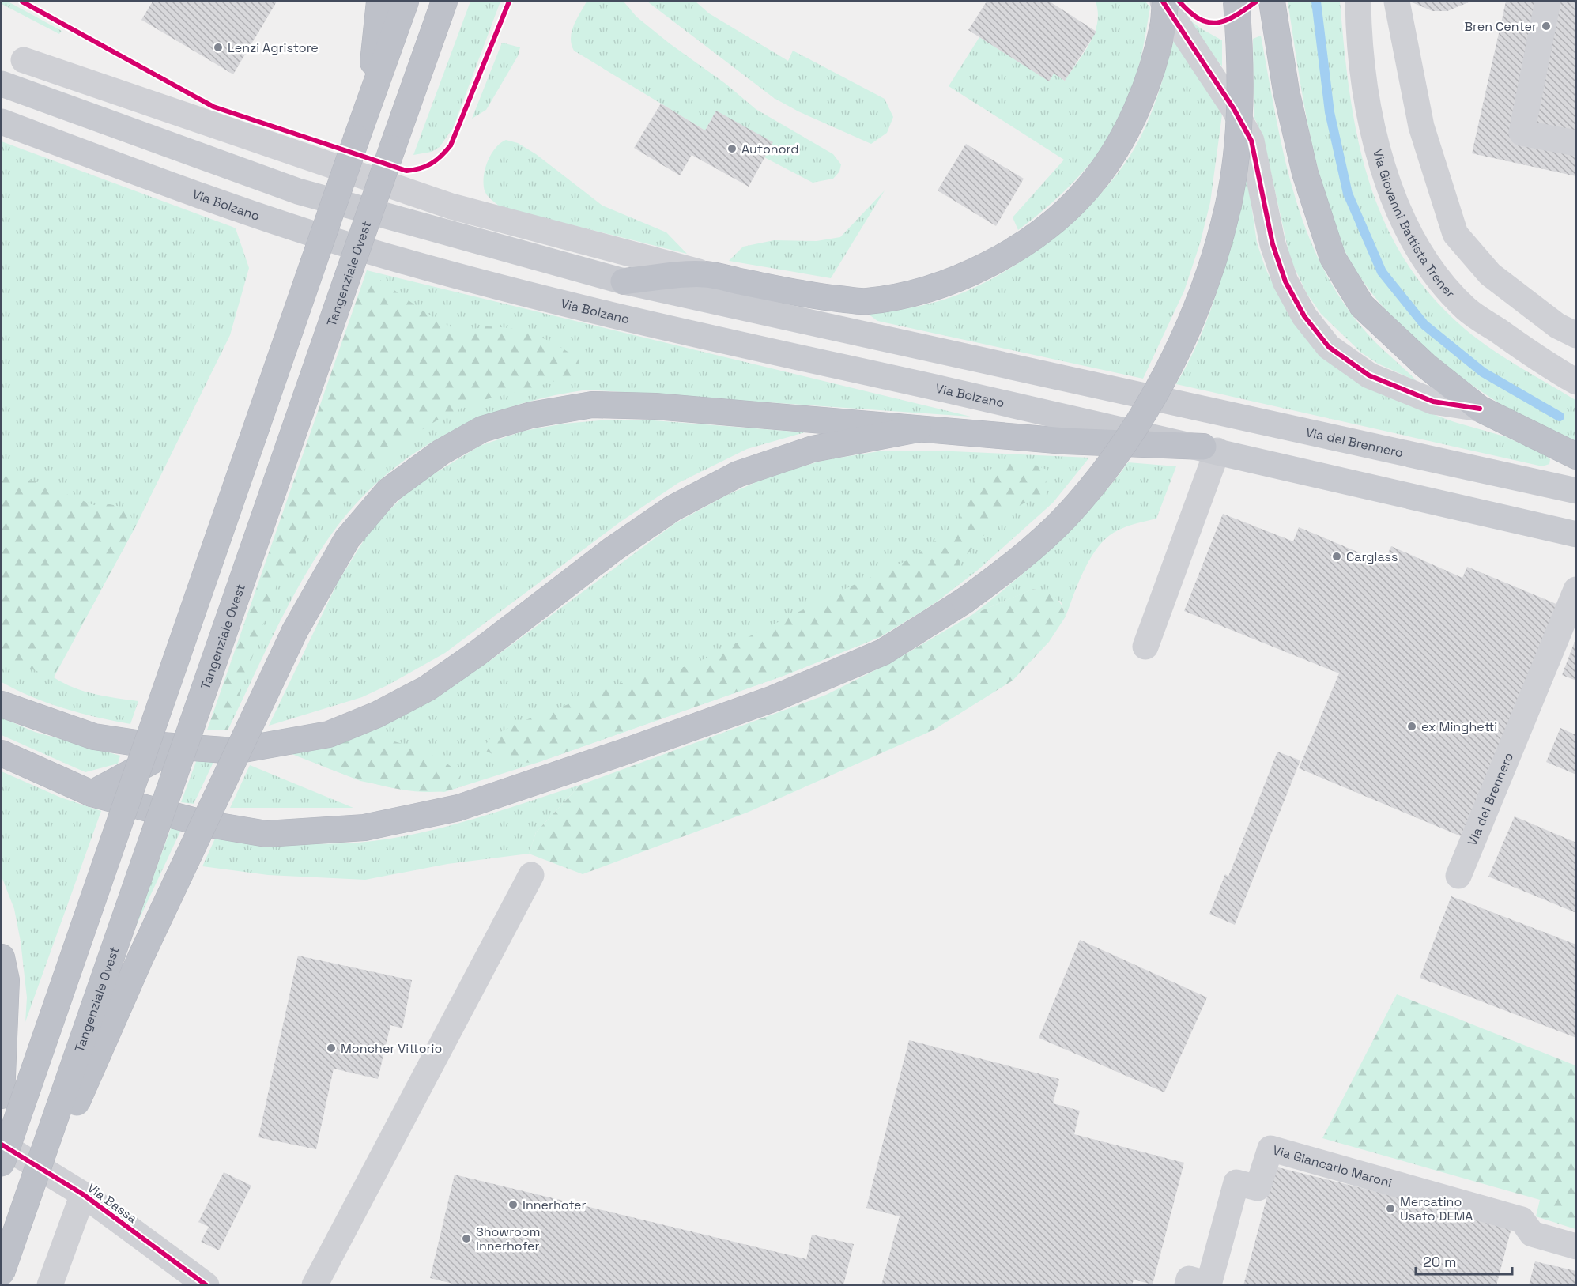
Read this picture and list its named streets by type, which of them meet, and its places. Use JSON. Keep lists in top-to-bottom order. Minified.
{"streets":{"highway":["Tangenziale Ovest"],"main road":["Via Bolzano","Via del Brennero"],"street":["Via Giovanni Battista Trener","Via Giancarlo Maroni","Via Bassa"]},"places":["Bren Center","Lenzi Agristore","Autonord","Carglass","ex Minghetti","Moncher Vittorio","Innerhofer","Mercatino Usato DEMA","Showroom Innerhofer"],"scale_bar":"20 m"}
